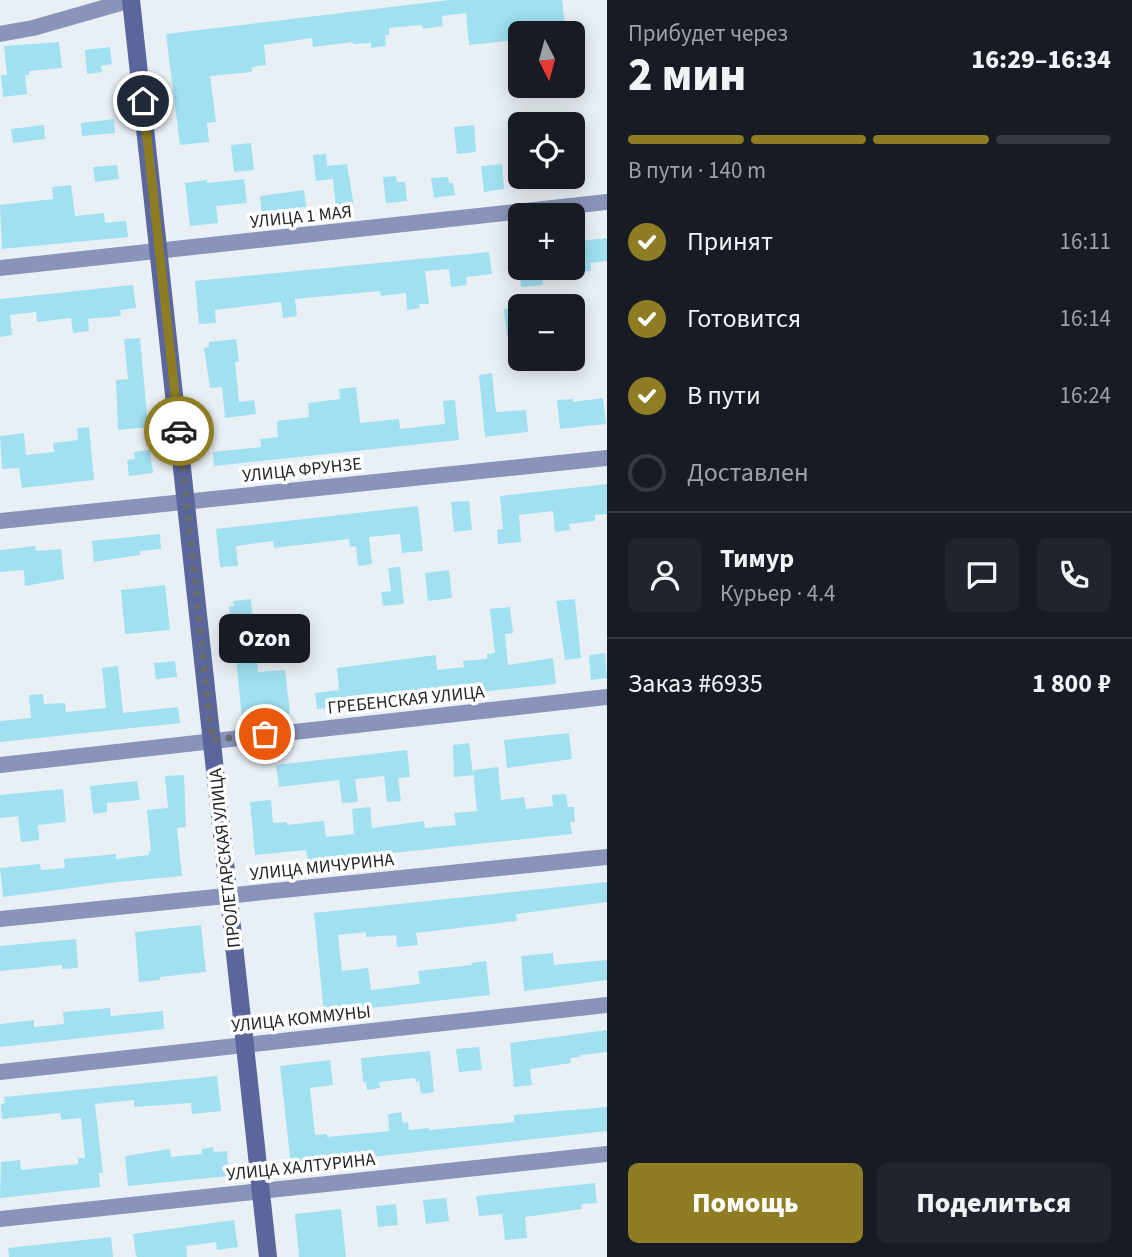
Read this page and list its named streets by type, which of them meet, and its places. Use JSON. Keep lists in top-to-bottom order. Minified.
{"streets":{"main road":["ПРОЛЕТАРСКАЯ УЛИЦА"],"street":["УЛИЦА 1 МАЯ","УЛИЦА ФРУНЗЕ","ГРЕБЕНСКАЯ УЛИЦА","УЛИЦА МИЧУРИНА","УЛИЦА КОММУНЫ","УЛИЦА ХАЛТУРИНА"]},"crossings":[["УЛИЦА 1 МАЯ","ПРОЛЕТАРСКАЯ УЛИЦА"],["УЛИЦА ФРУНЗЕ","ПРОЛЕТАРСКАЯ УЛИЦА"],["ГРЕБЕНСКАЯ УЛИЦА","ПРОЛЕТАРСКАЯ УЛИЦА"],["ПРОЛЕТАРСКАЯ УЛИЦА","УЛИЦА МИЧУРИНА"],["ПРОЛЕТАРСКАЯ УЛИЦА","УЛИЦА КОММУНЫ"],["ПРОЛЕТАРСКАЯ УЛИЦА","УЛИЦА ХАЛТУРИНА"]],"places":["Ozon"],"north":"bottom","page":{"heading":["2 мин","Прибудет через","16:29–16:34"],"panel":["Тимур","Курьер · 4.4","Заказ #6935","1 800 ₽"],"map_buttons":["+","−"],"bar":"В пути · 140 m","list":[["Принят","16:11"],["Готовится","16:14"],["В пути","16:24"],"Доставлен"],"bubble":"Ozon","buttons":["Помощь","Поделиться"]}}
